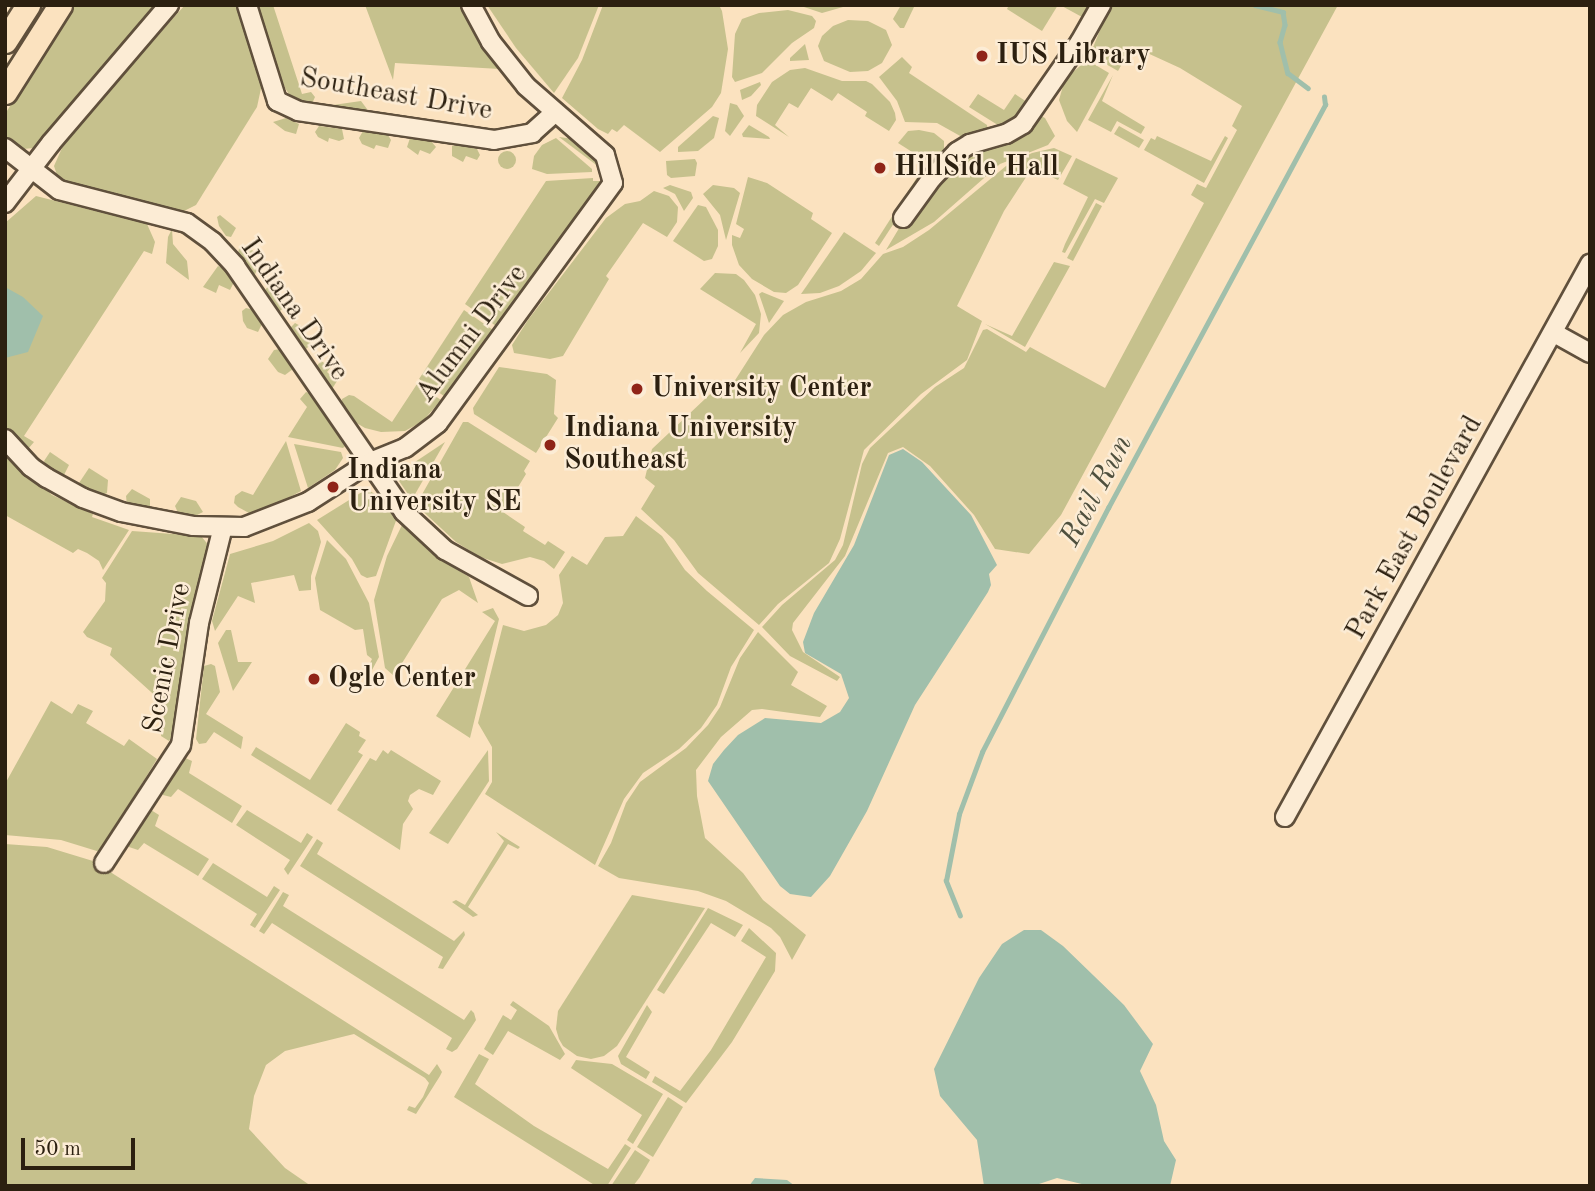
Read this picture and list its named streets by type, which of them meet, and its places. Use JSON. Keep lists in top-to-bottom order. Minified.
{"streets":{"street":["Southeast Drive","Indiana Drive","Alumni Drive","Park East Boulevard","Scenic Drive"]},"crossings":[["Southeast Drive","Alumni Drive"],["Indiana Drive","Alumni Drive"],["Alumni Drive","Scenic Drive"]],"water":["Rail Run"],"places":["IUS Library","HillSide Hall","University Center","Indiana University Southeast","Indiana University SE","Ogle Center"],"scale_bar":"50 m"}
